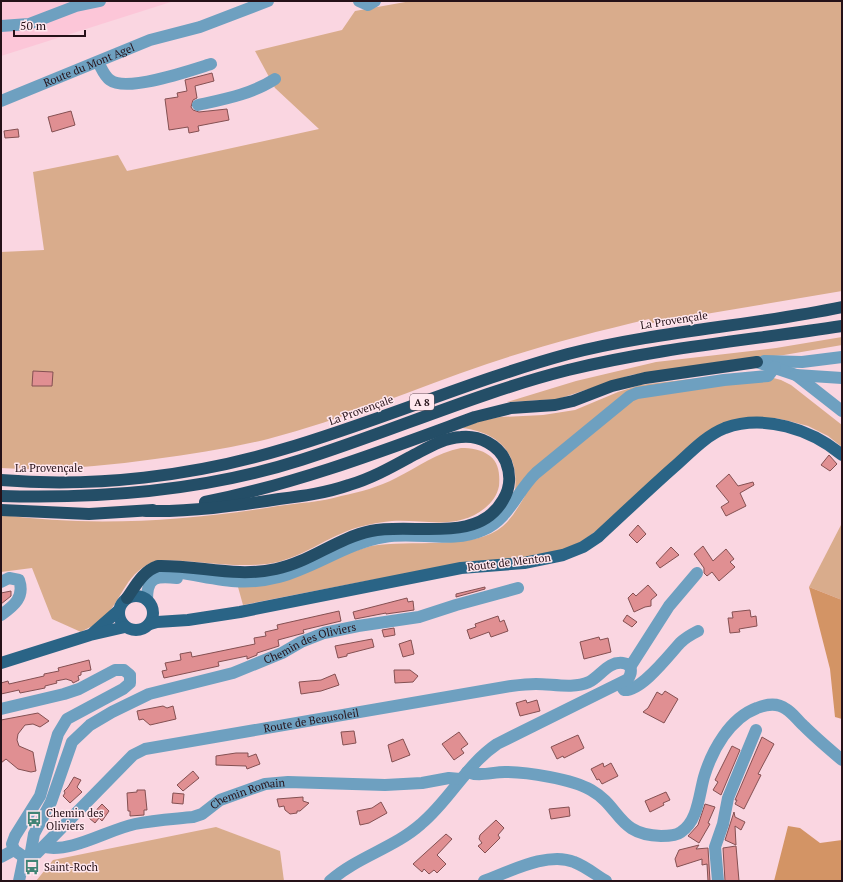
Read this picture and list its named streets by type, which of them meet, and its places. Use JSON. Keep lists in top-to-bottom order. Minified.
{"streets":{"highway":["La Provençale","A 8"],"main road":["Route de Menton"],"street":["Route du Mont Agel","Chemin des Oliviers","Route de Beausoleil","Chemin Romain"]},"crossings":[["Chemin des Oliviers","Route de Beausoleil"],["Route de Beausoleil","Chemin Romain"]],"places":{"bus stop":["Chemin des Oliviers","Saint-Roch"]},"scale_bar":"50 m"}
